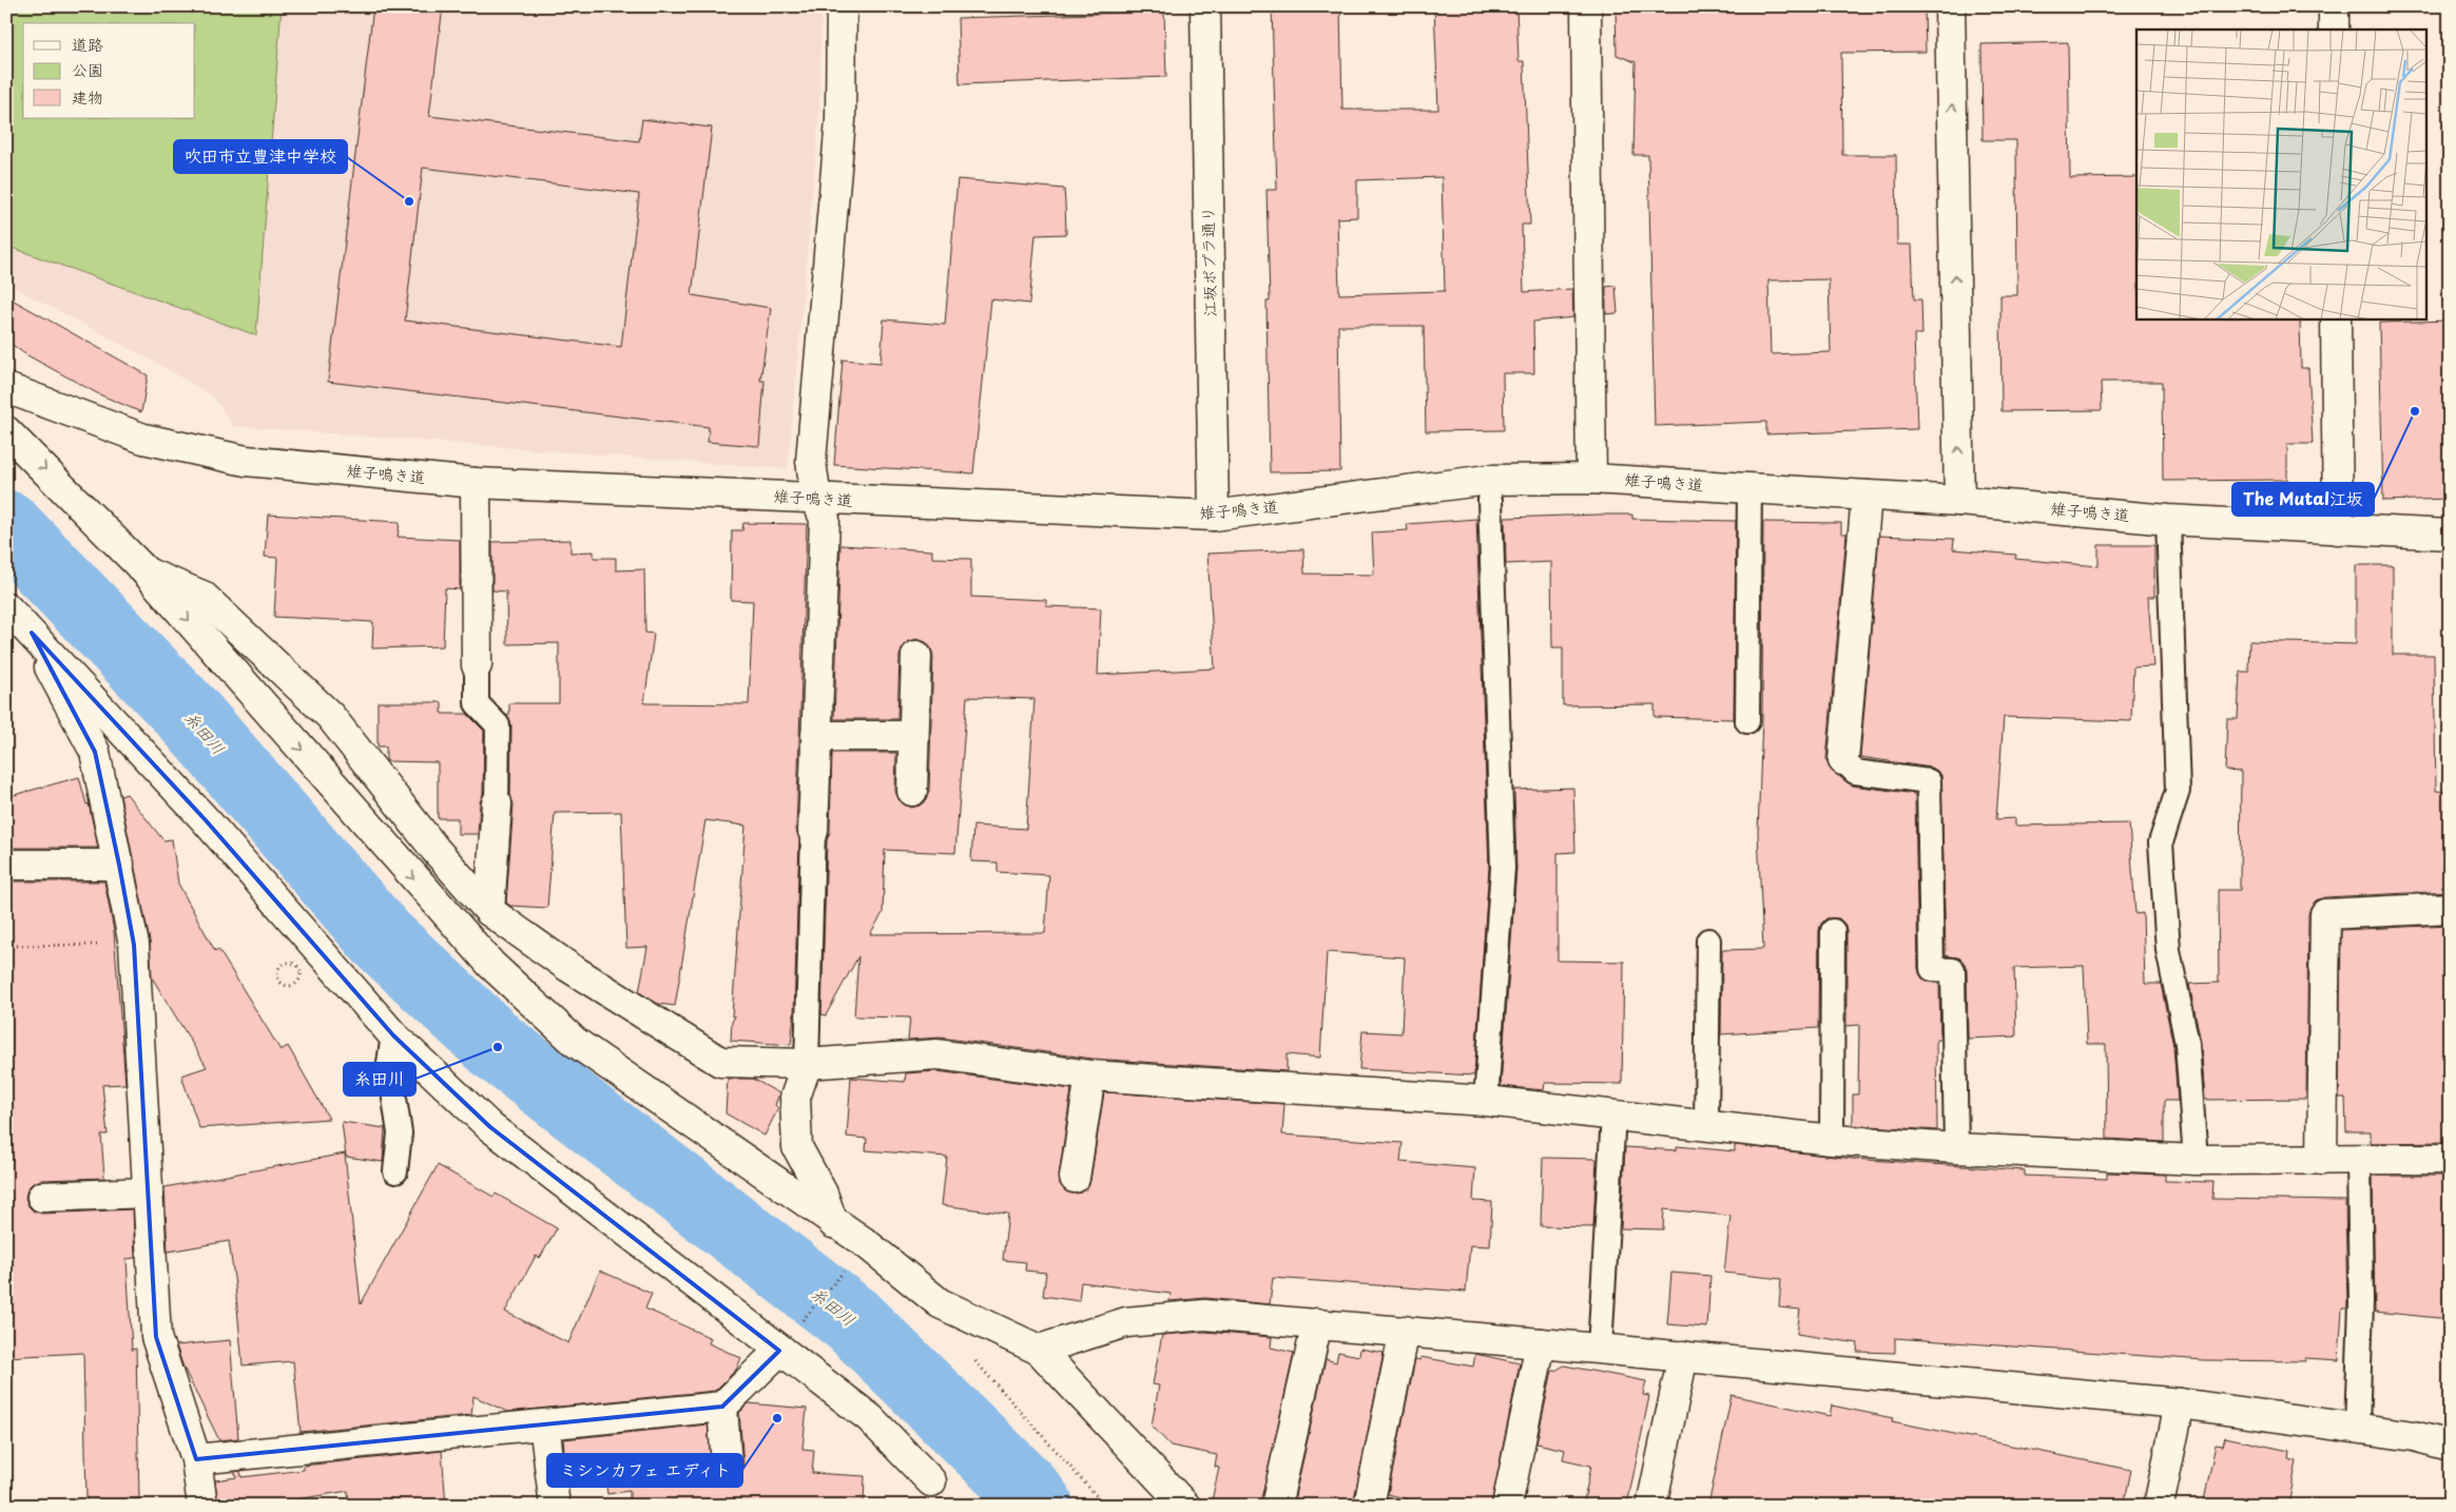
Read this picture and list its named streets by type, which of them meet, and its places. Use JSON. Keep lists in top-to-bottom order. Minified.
{"streets":{"street":["江坂ポプラ通り","雉子鳴き道"]},"crossings":[["江坂ポプラ通り","雉子鳴き道"]],"water":["糸田川"],"places":["吹田市立豊津中学校","The Mutal江坂","糸田川","ミシンカフェ エディト"],"legend":["道路","公園","建物"]}
